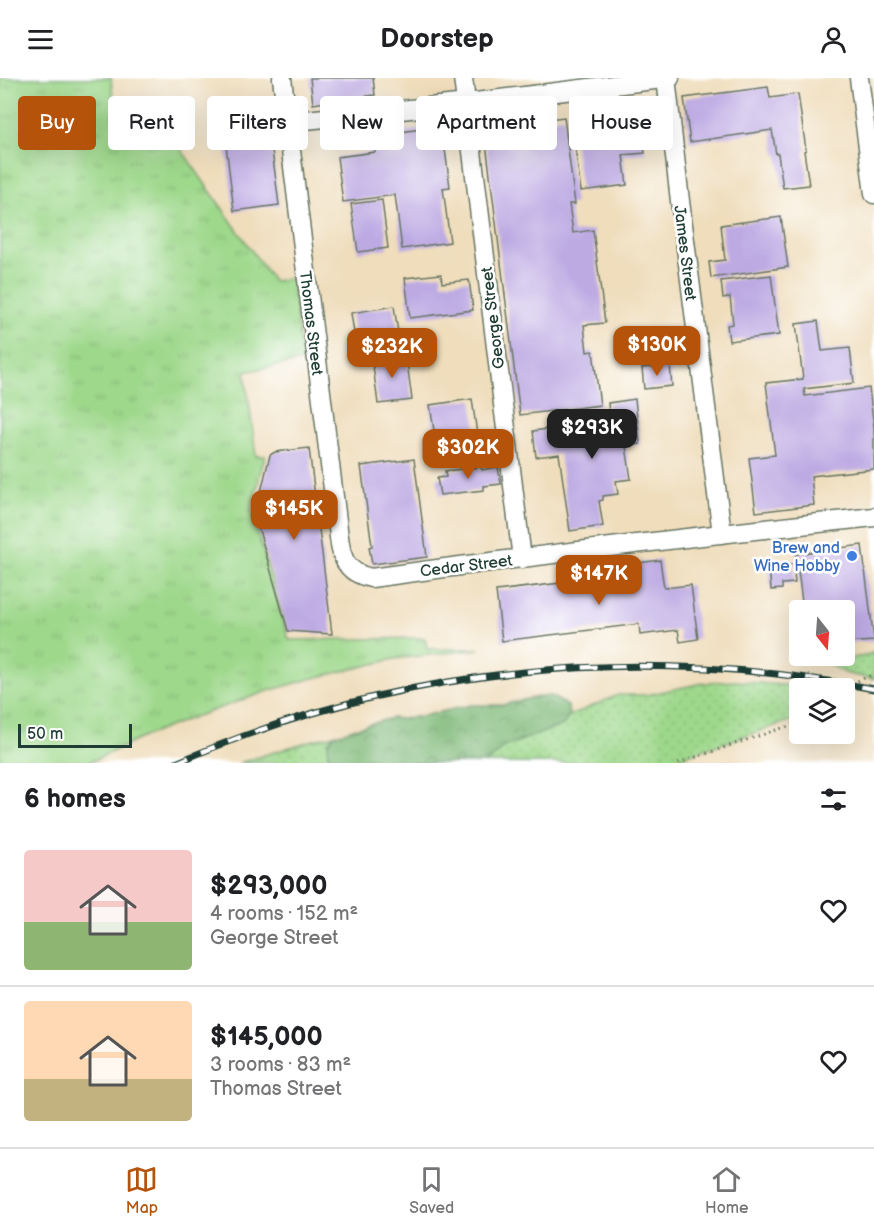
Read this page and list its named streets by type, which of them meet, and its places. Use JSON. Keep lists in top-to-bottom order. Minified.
{"streets":{"street":["James Street","George Street","Thomas Street","Cedar Street"]},"crossings":[["James Street","Cedar Street"],["George Street","Cedar Street"],["Thomas Street","Cedar Street"]],"places":["Brew and Wine Hobby"],"scale_bar":"50 m","north":"bottom","page":{"header":"Doorstep","chip":["Buy","Rent","Filters","New","Apartment","House"],"price":["$130K","$232K","$293K","$302K","$145K","$147K"],"scale":"50 m","heading":"6 homes","list":[{"name":"$293,000","note":"4 rooms · 152 m² · George Street"},{"name":"$145,000","note":"3 rooms · 83 m² · Thomas Street"}],"tabs":["Map","Saved","Home"]}}
